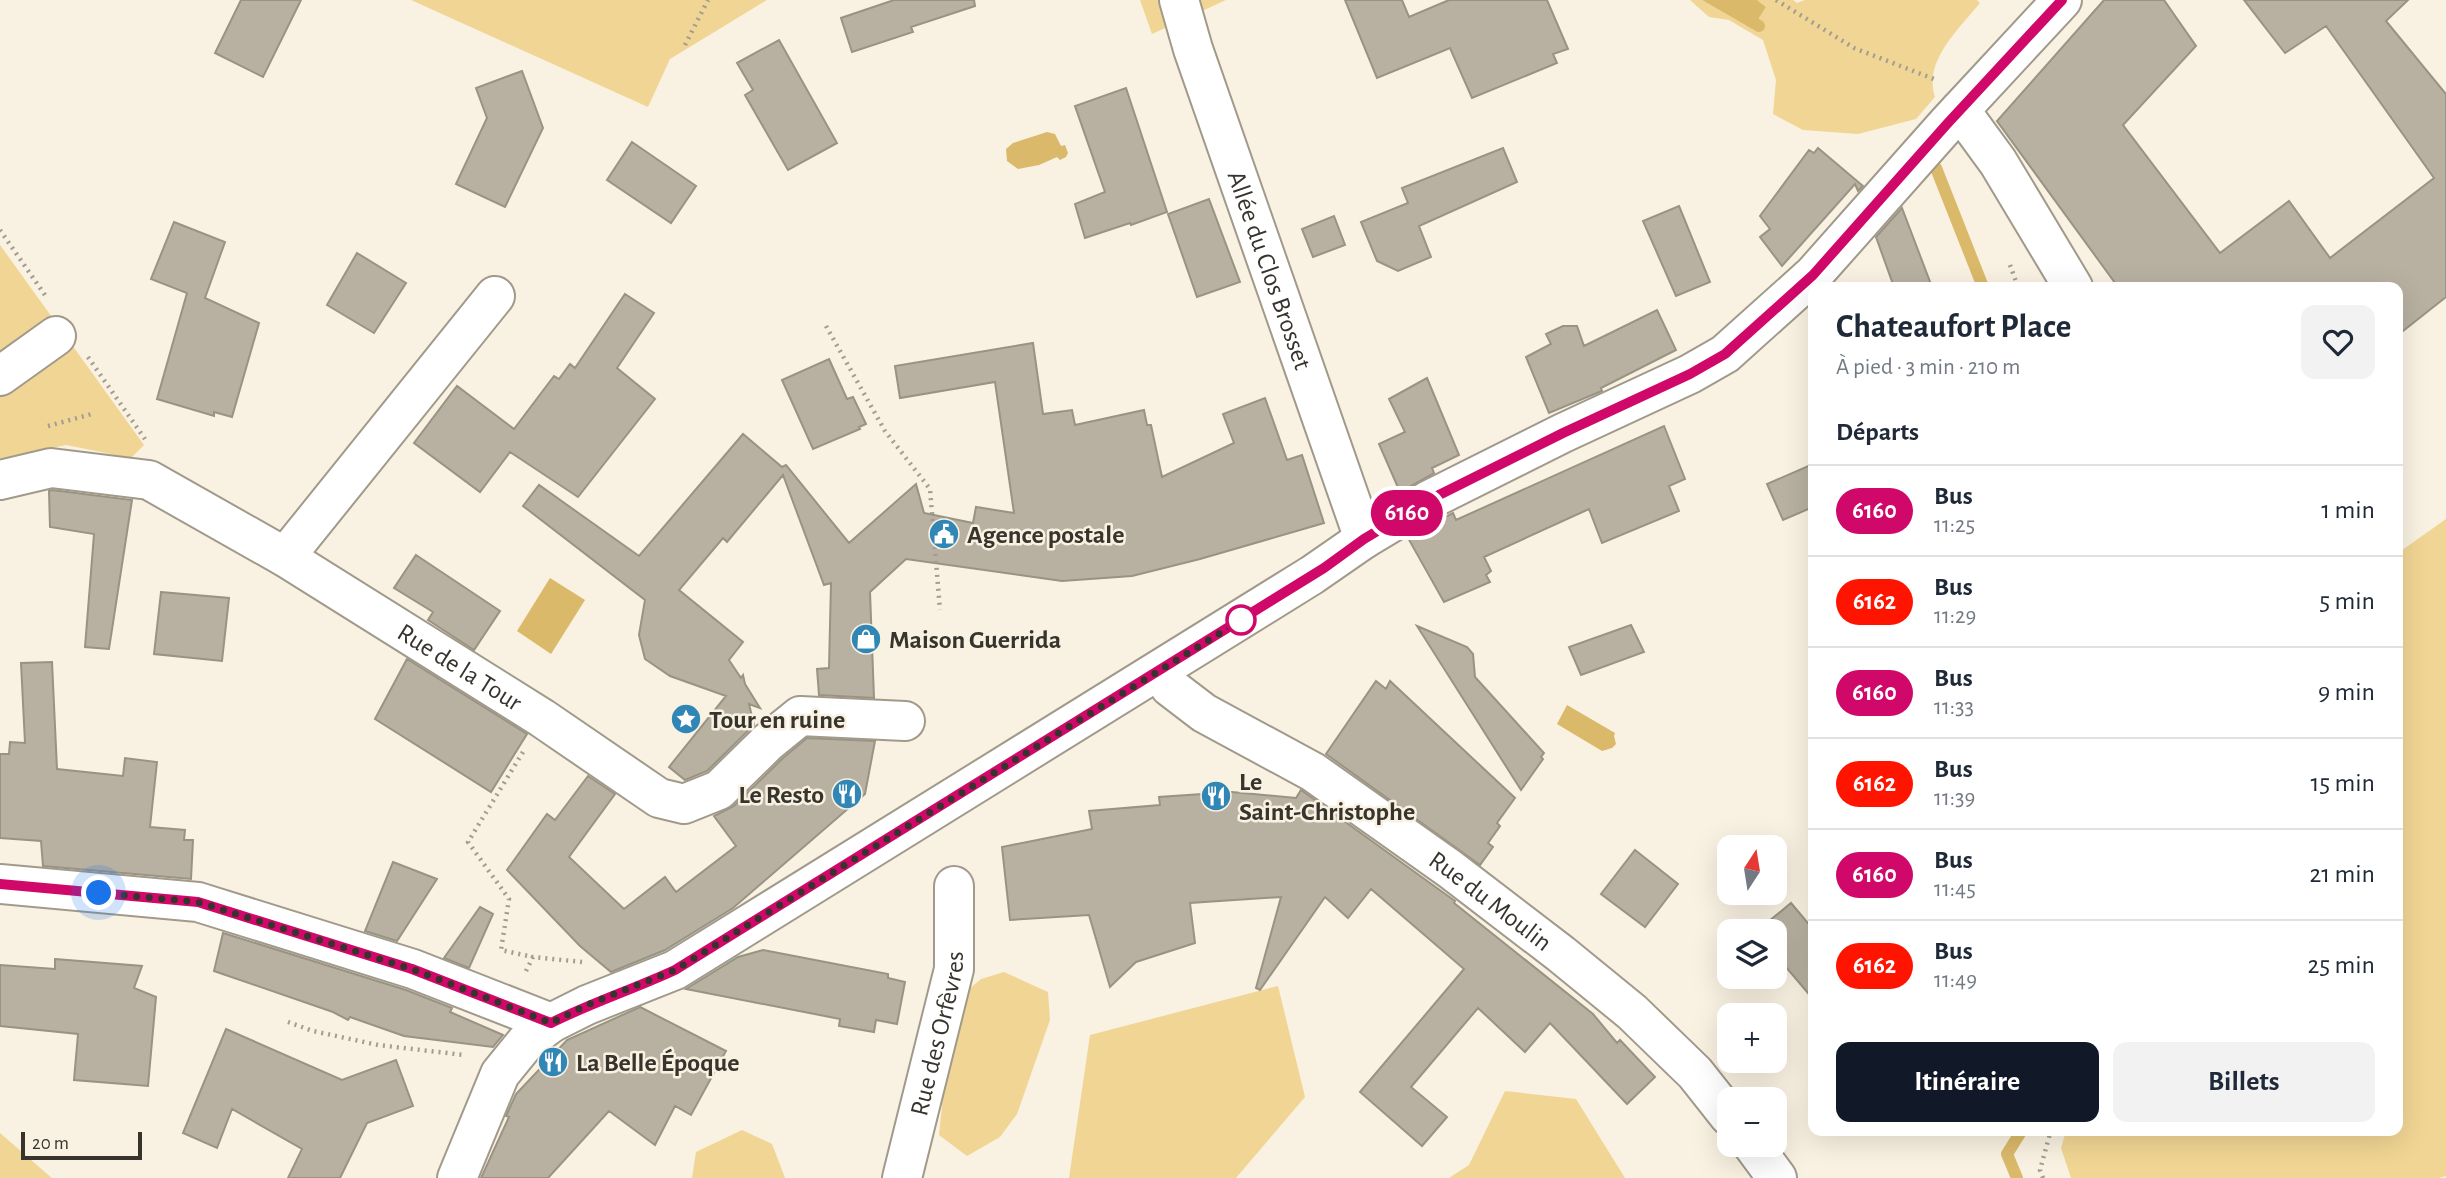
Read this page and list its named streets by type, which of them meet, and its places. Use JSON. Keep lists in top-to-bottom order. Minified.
{"streets":{"street":["Allée du Clos Brosset","Rue de la Tour","Rue du Moulin","Rue des Orfèvres"]},"places":{"public building":["Agence postale"],"shop":["Maison Guerrida"],"place":["Tour en ruine"],"restaurant":["Le Resto","Le Saint-Christophe","La Belle Époque"]},"lines":["bus line 6160"],"scale_bar":"20 m","north":"top","page":{"on_map":"6160","heading":[["Chateaufort Place","À pied · 3 min · 210 m"],"Départs"],"list":[{"mark":"6160","name":"Bus","note":"11:25","value":"1 min"},{"mark":"6162","name":"Bus","note":"11:29","value":"5 min"},{"mark":"6160","name":"Bus","note":"11:33","value":"9 min"},{"mark":"6162","name":"Bus","note":"11:39","value":"15 min"},{"mark":"6160","name":"Bus","note":"11:45","value":"21 min"},{"mark":"6162","name":"Bus","note":"11:49","value":"25 min"}],"map_buttons":["+","−"],"buttons":["Itinéraire","Billets"],"scale":"20 m"}}
